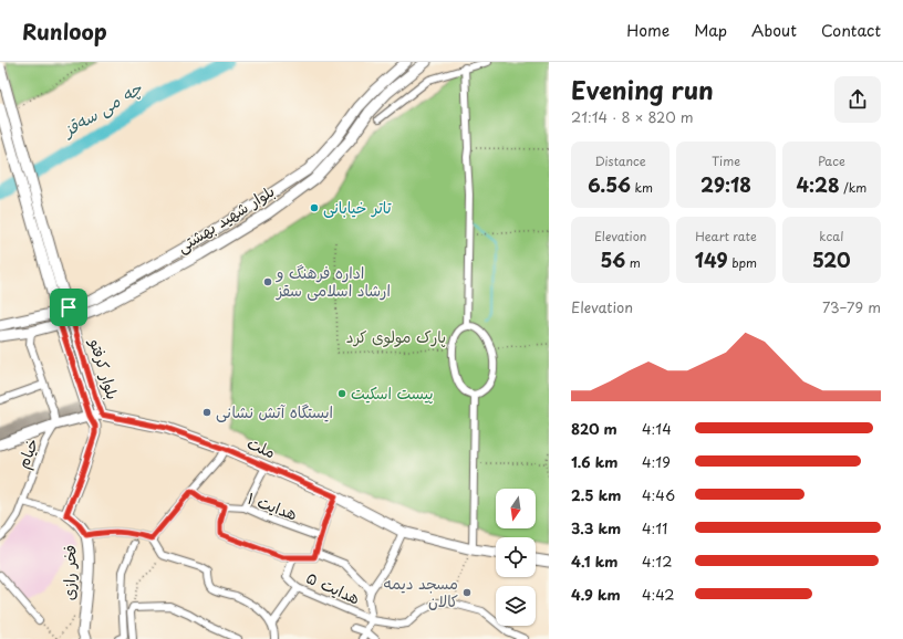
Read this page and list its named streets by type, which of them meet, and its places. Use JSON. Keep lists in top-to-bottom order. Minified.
{"streets":{"main road":["بلوار شهید بهشتی","بلوار کرفتو","ملت","فخر رازی"],"street":["خیام","هدایت ۱","هدایت ۵"]},"crossings":[["بلوار شهید بهشتی","بلوار کرفتو"],["بلوار کرفتو","ملت"],["ملت","خیام"]],"water":["چە می سەقز"],"parks":["پارک مولوی کرد"],"places":["تاتر خیابانی","اداره فرهنگ و ارشاد اسلامی سقز","پیست اسکیت","ایستگاه آتش نشانی","مسجد دیمه کالان"],"north":"bottom","page":{"header":"Runloop","nav":["Home","Map","About","Contact"],"heading":["Evening run","21:14 · 8 × 820 m"],"stats":[["Distance","6.56 km"],["Time","29:18"],["Pace","4:28 /km"],["Elevation","56 m"],["Heart rate","149 bpm"],["kcal","520"]],"chart":["Elevation","73–79 m"],"list":[{"name":"820 m","note":"4:14"},{"name":"1.6 km","note":"4:19"},{"name":"2.5 km","note":"4:46"},{"name":"3.3 km","note":"4:11"},{"name":"4.1 km","note":"4:12"},{"name":"4.9 km","note":"4:42"}]}}
